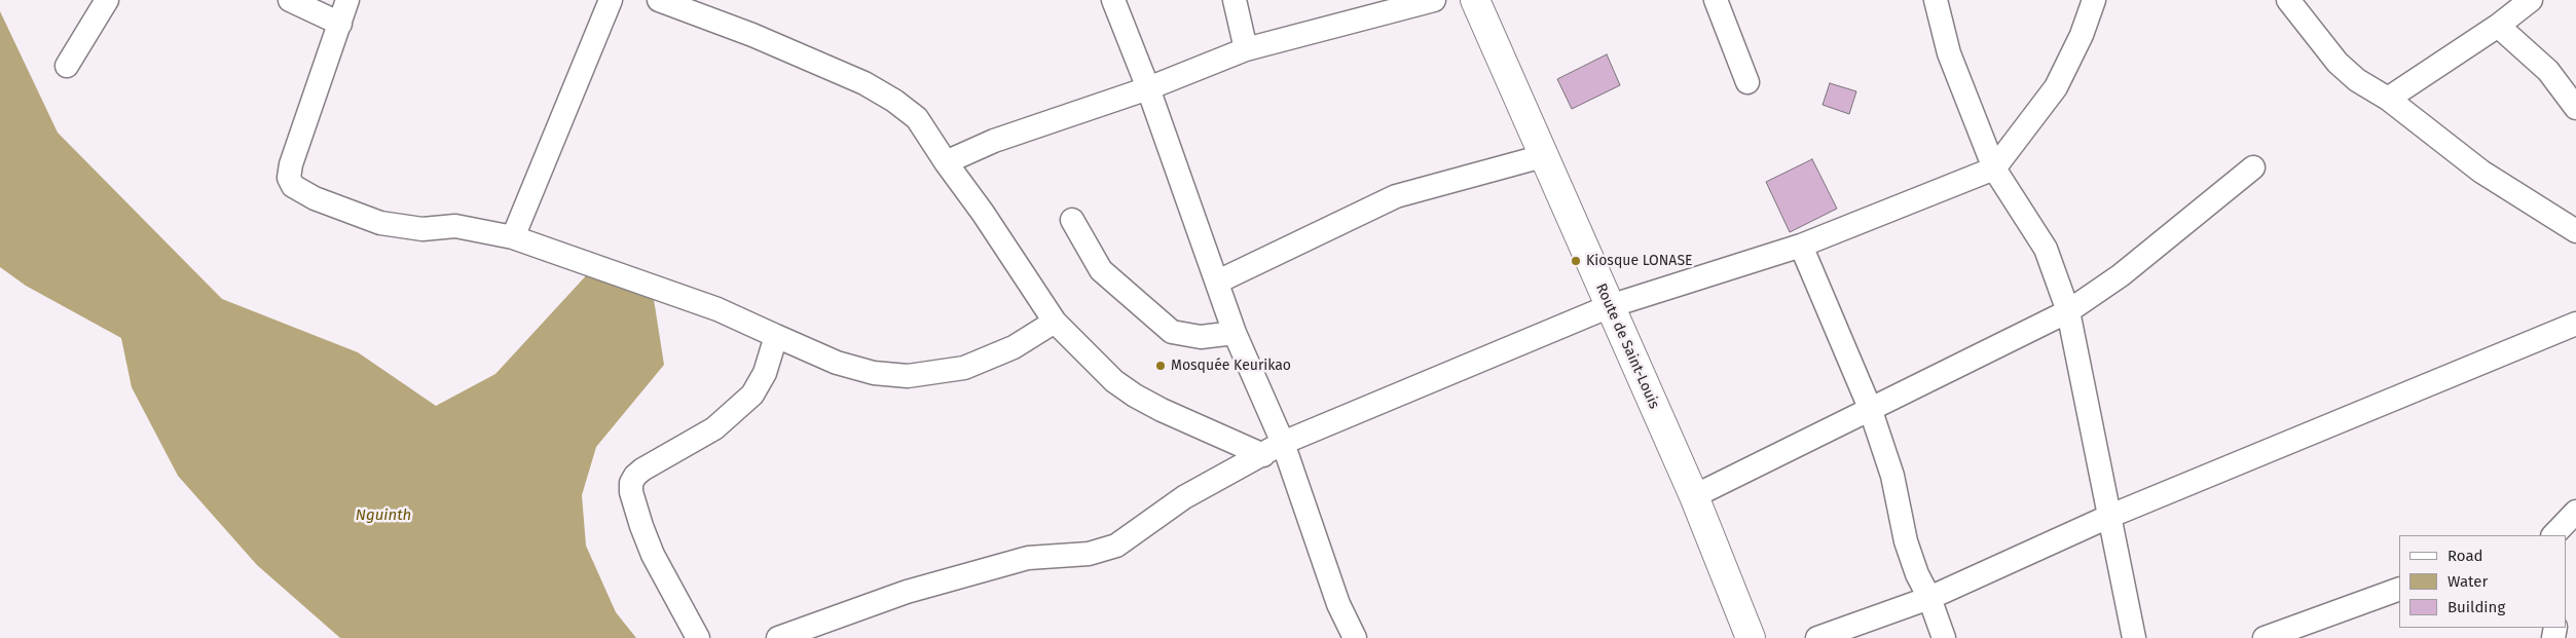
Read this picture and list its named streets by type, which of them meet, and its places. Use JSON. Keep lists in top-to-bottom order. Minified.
{"streets":{"main road":["Route de Saint-Louis"]},"water":["Nguinth"],"places":["Kiosque LONASE","Mosquée Keurikao"],"legend":["Road","Water","Building"]}
